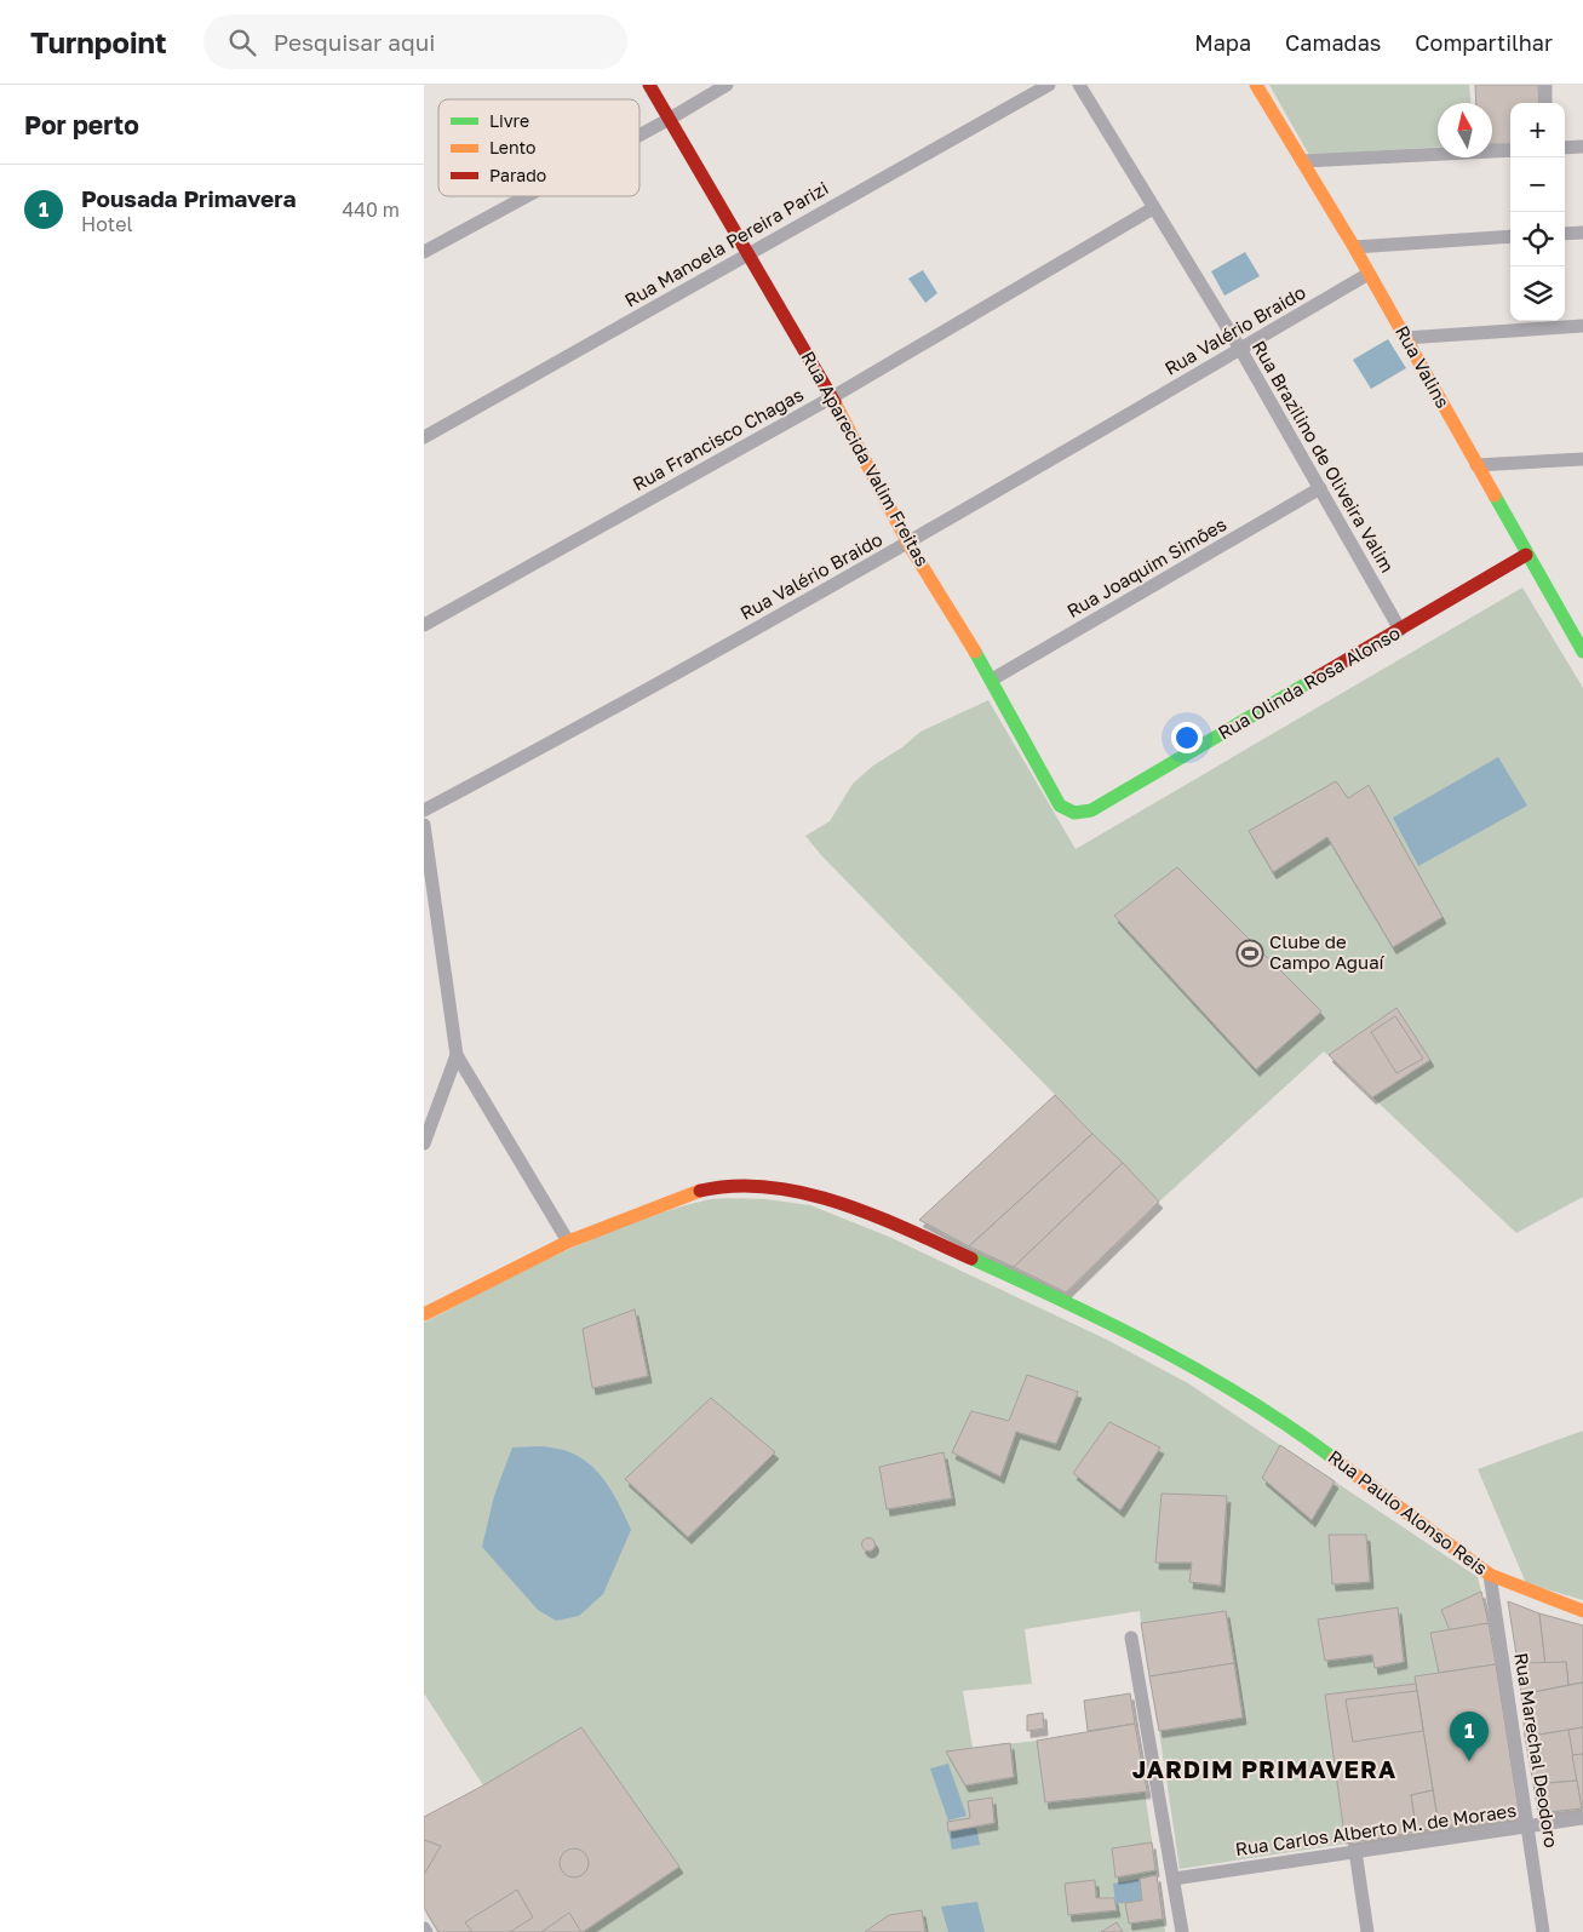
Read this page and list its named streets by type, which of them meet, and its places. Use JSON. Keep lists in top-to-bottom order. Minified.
{"streets":{"street":["Rua Manoela Pereira Parizi","Rua Valério Braido","Rua Valins","Rua Francisco Chagas","Rua Brazilino de Oliveira Valim","Rua Aparecida Valim Freitas","Rua Joaquim Simões","Rua Olinda Rosa Alonso","Rua Paulo Alonso Reis","Rua Marechal Deodoro","Rua Carlos Alberto M. de Moraes"]},"crossings":[["Rua Manoela Pereira Parizi","Rua Aparecida Valim Freitas"],["Rua Valério Braido","Rua Valins"],["Rua Valério Braido","Rua Brazilino de Oliveira Valim"],["Rua Valério Braido","Rua Aparecida Valim Freitas"],["Rua Valins","Rua Olinda Rosa Alonso"],["Rua Francisco Chagas","Rua Brazilino de Oliveira Valim"],["Rua Francisco Chagas","Rua Aparecida Valim Freitas"],["Rua Brazilino de Oliveira Valim","Rua Joaquim Simões"],["Rua Brazilino de Oliveira Valim","Rua Olinda Rosa Alonso"],["Rua Aparecida Valim Freitas","Rua Joaquim Simões"],["Rua Aparecida Valim Freitas","Rua Olinda Rosa Alonso"],["Rua Paulo Alonso Reis","Rua Marechal Deodoro"],["Rua Marechal Deodoro","Rua Carlos Alberto M. de Moraes"]],"districts":["JARDIM PRIMAVERA"],"places":{"sports":["Clube de Campo Aguaí"]},"legend":["Livre","Lento","Parado"],"north":"top","page":{"header":"Turnpoint","search":"Pesquisar aqui","nav":["Mapa","Camadas","Compartilhar"],"heading":"Por perto","map_buttons":["+","−"],"list":[{"mark":"1","name":"Pousada Primavera","note":"Hotel","value":"440 m"}],"pins":"1"}}
